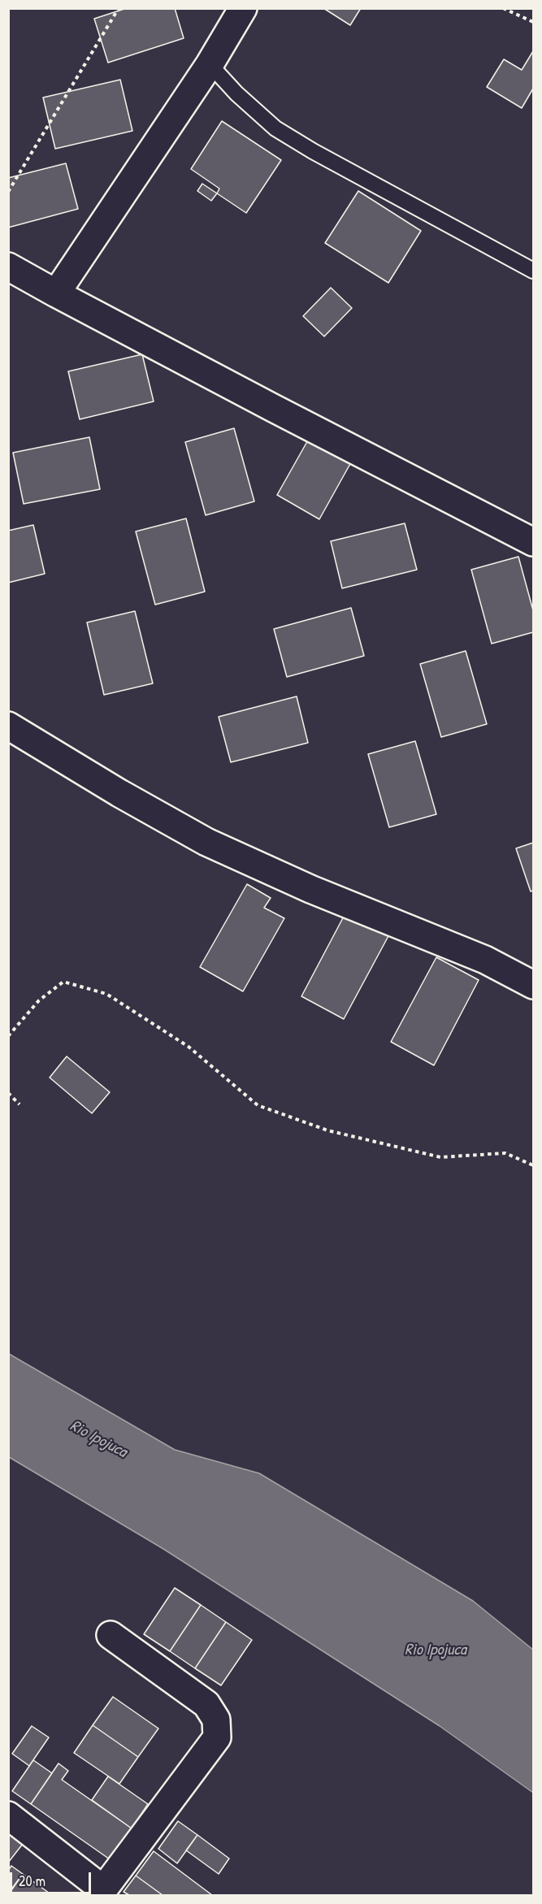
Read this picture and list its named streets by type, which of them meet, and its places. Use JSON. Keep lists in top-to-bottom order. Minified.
{"water":["Rio Ipojuca"],"scale_bar":"20 m"}
